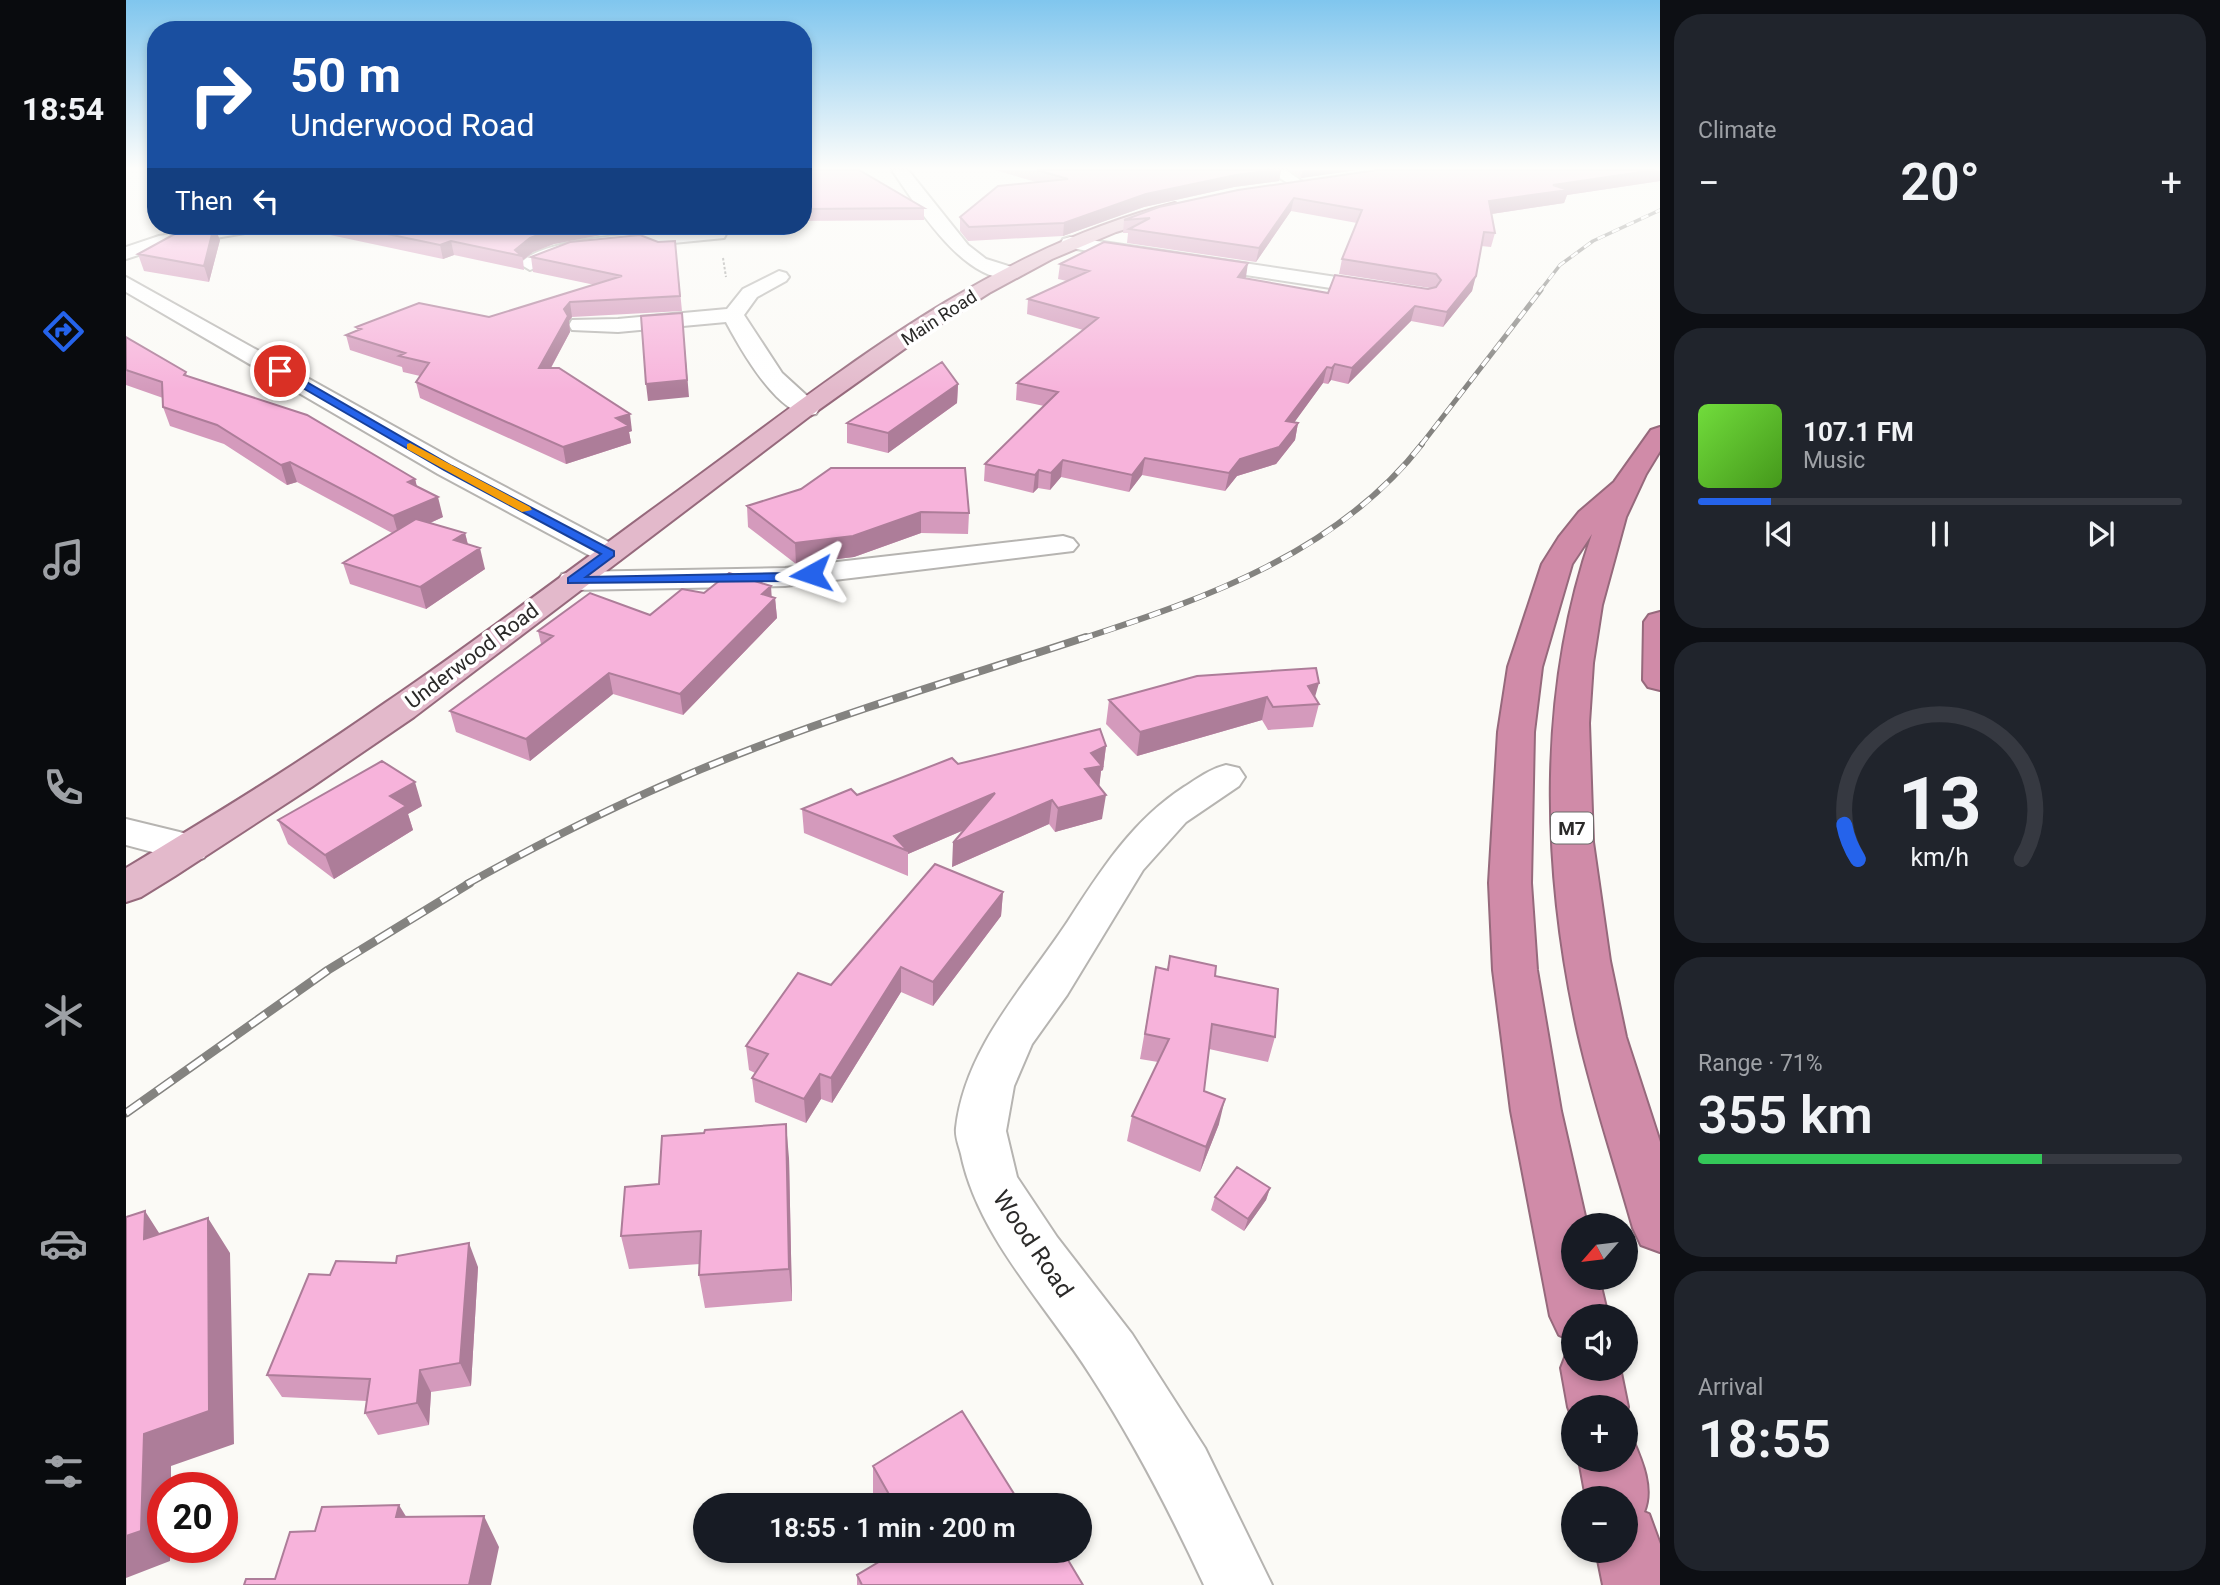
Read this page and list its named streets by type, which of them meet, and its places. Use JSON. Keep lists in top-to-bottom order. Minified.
{"streets":{"highway":["M7"],"main road":["Main Road","Underwood Road"],"street":["Wood Road"]},"crossings":[["Main Road","Underwood Road"]],"north":"bottom left","page":{"tabs":"18:54","tile":["Climate",["Range · 71%","355 km"],["Arrival","18:55"]],"turn":["50 m","Underwood Road"],"heat":["−","20°","+"],"then":"Then","song":["107.1 FM","Music"],"map_buttons":["+","−"],"limit":"20","trip":"18:55 · 1 min · 200 m","gauge":["13","km/h"]}}
